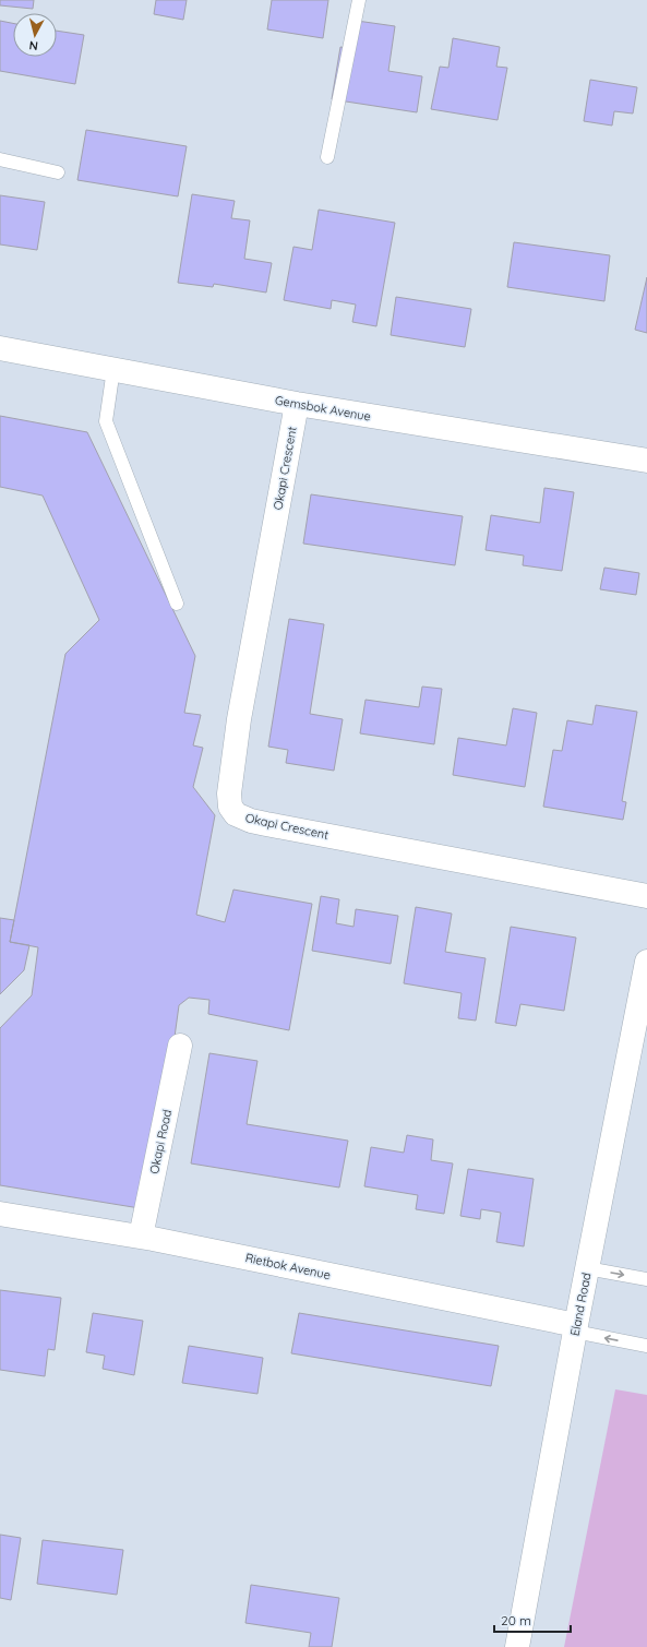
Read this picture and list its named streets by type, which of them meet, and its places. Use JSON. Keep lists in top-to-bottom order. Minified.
{"streets":{"street":["Gemsbok Avenue","Okapi Crescent","Okapi Road","Rietbok Avenue","Eland Road"]},"crossings":[["Gemsbok Avenue","Okapi Crescent"],["Okapi Road","Rietbok Avenue"],["Rietbok Avenue","Eland Road"]],"scale_bar":"20 m","north":"bottom"}
